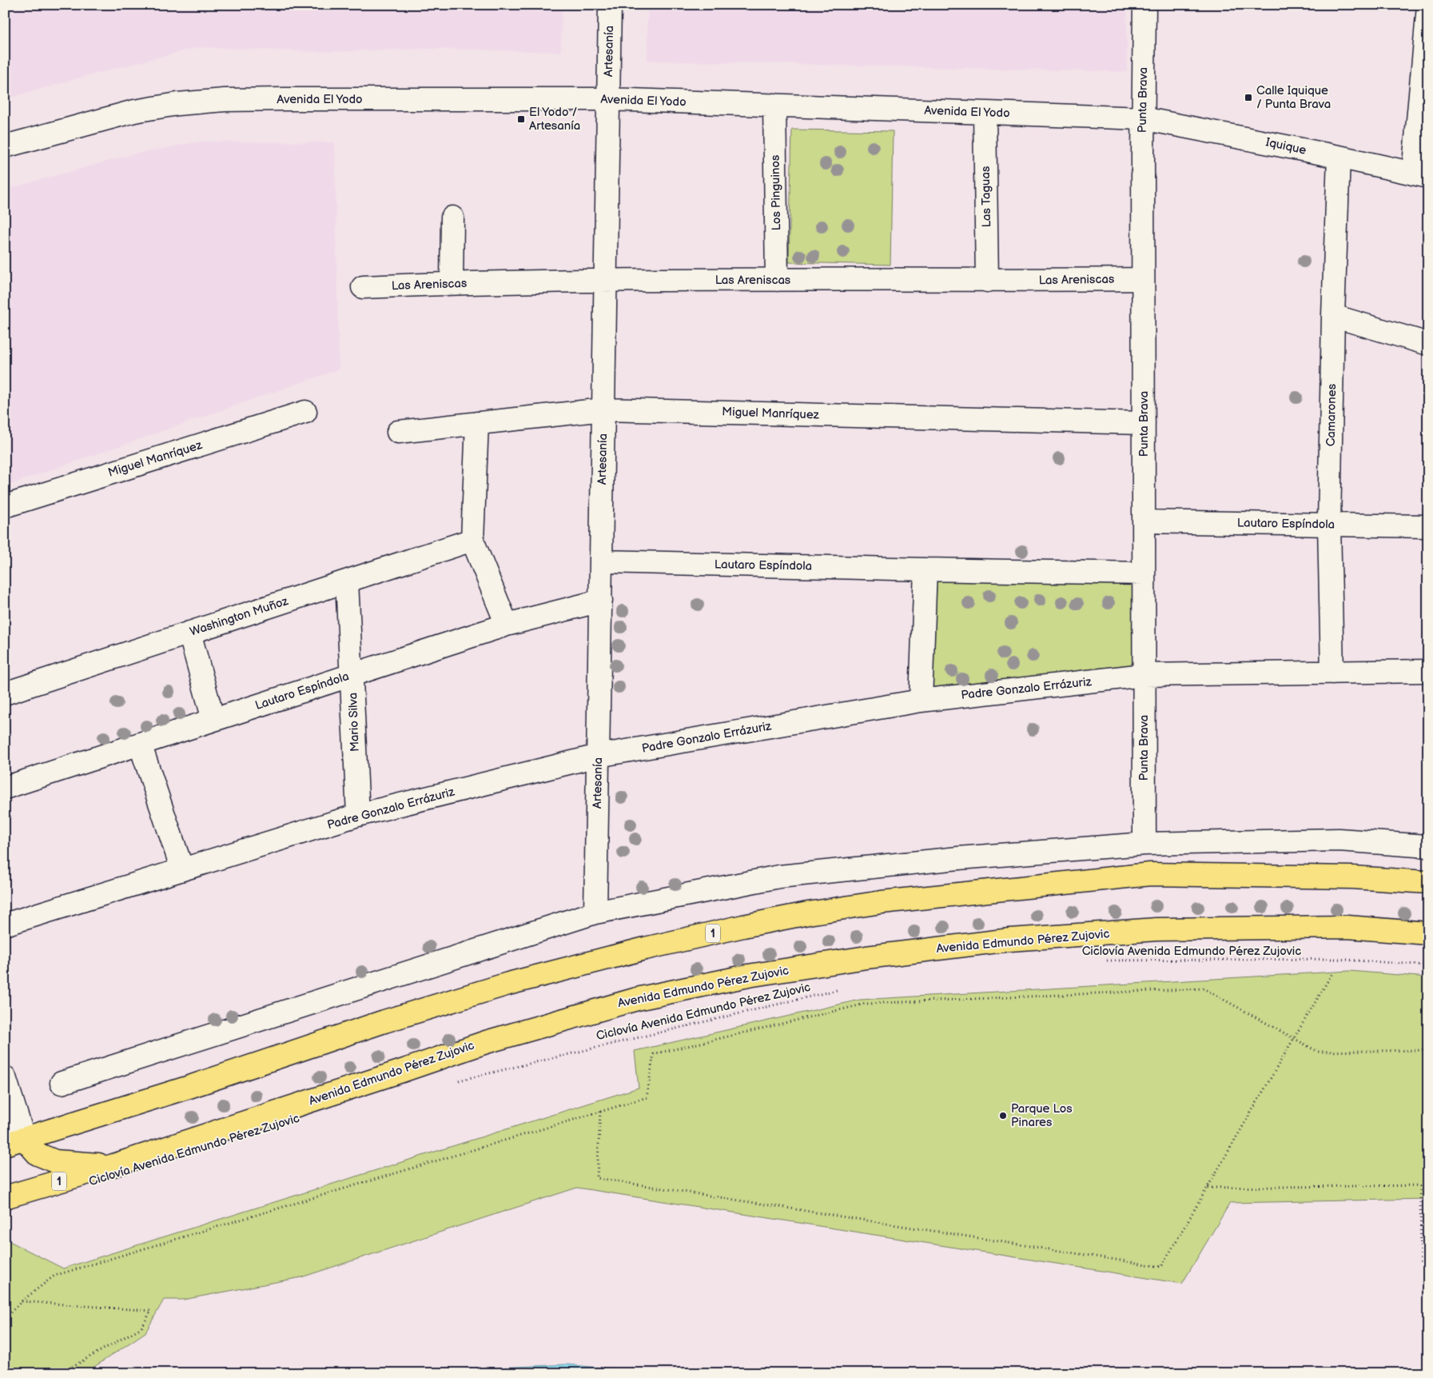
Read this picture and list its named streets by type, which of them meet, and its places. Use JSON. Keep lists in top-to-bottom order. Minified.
{"streets":{"highway":["1","Avenida Edmundo Pérez Zujovic"],"street":["Artesanía","Avenida El Yodo","Punta Brava","Iquique","Los Pinguinos","Las Taguas","Las Areniscas","Miguel Manríquez","Camarones","Lautaro Espíndola","Washington Muñoz","Padre Gonzalo Errázuriz","Mario Silva"],"path":["Ciclovía Avenida Edmundo Pérez Zujovic"]},"crossings":[["Artesanía","Avenida El Yodo"],["Artesanía","Las Areniscas"],["Artesanía","Miguel Manríquez"],["Artesanía","Lautaro Espíndola"],["Artesanía","Padre Gonzalo Errázuriz"],["Avenida El Yodo","Punta Brava"],["Avenida El Yodo","Iquique"],["Avenida El Yodo","Los Pinguinos"],["Avenida El Yodo","Las Taguas"],["Punta Brava","Iquique"],["Punta Brava","Las Areniscas"],["Punta Brava","Miguel Manríquez"],["Punta Brava","Lautaro Espíndola"],["Punta Brava","Padre Gonzalo Errázuriz"],["Iquique","Camarones"],["Los Pinguinos","Las Areniscas"],["Las Taguas","Las Areniscas"],["Camarones","Lautaro Espíndola"],["Camarones","Padre Gonzalo Errázuriz"],["Lautaro Espíndola","Mario Silva"],["Washington Muñoz","Mario Silva"],["Padre Gonzalo Errázuriz","Mario Silva"]],"places":{"transit":["Calle Iquique / Punta Brava","El Yodo / Artesanía"],"other":["Parque Los Pinares"]}}
